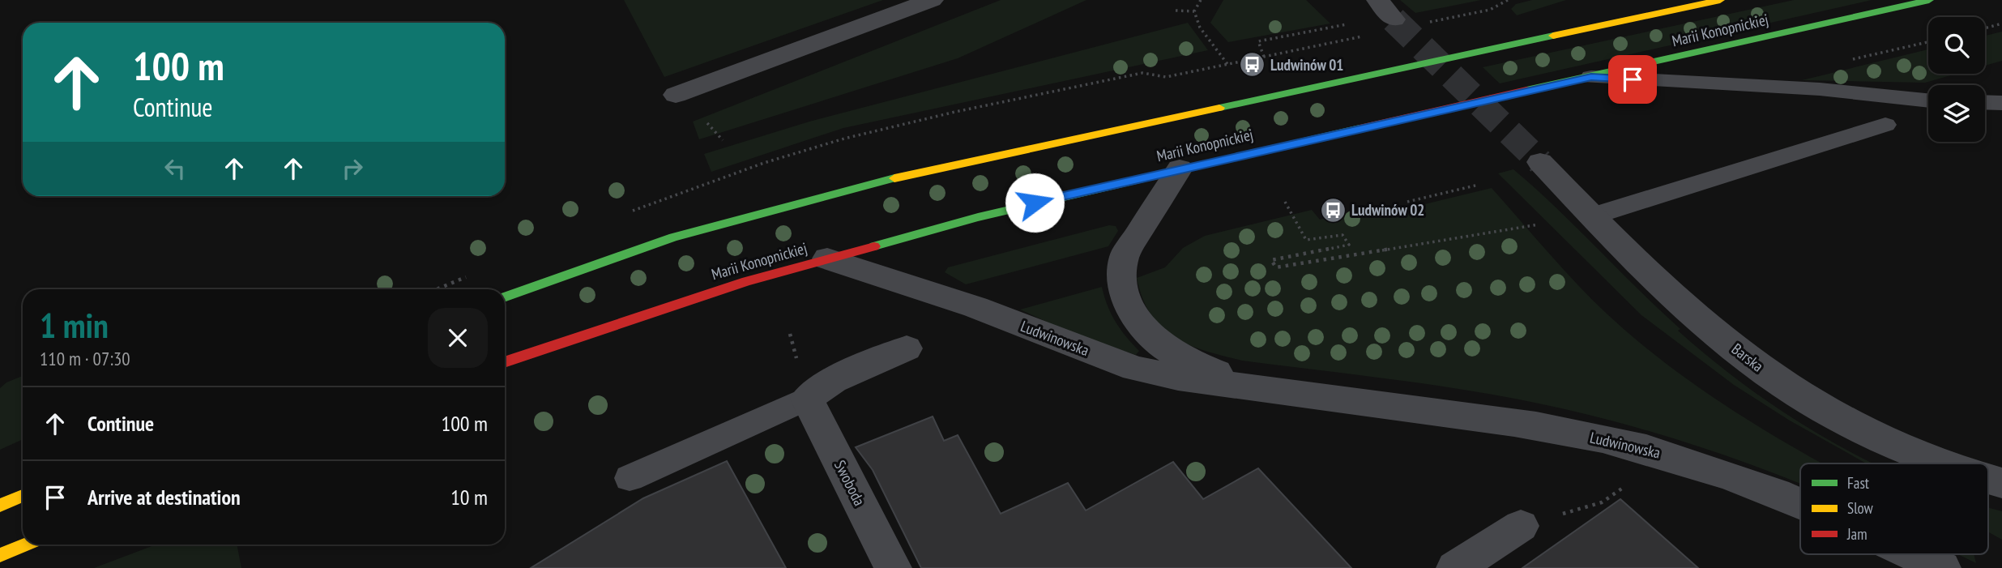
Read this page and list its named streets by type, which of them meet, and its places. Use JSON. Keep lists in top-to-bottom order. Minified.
{"streets":{"main road":["Marii Konopnickiej"],"street":["Ludwinowska","Barska","Swoboda"]},"crossings":[["Marii Konopnickiej","Ludwinowska"]],"places":{"bus stop":["Ludwinów 01","Ludwinów 02"]},"legend":["Fast","Slow","Jam"],"page":{"turn":["100 m","Continue"],"heading":["1 min","110 m · 07:30"],"list":[{"name":"Continue","value":"100 m"},{"name":"Arrive at destination","value":"10 m"}]}}
